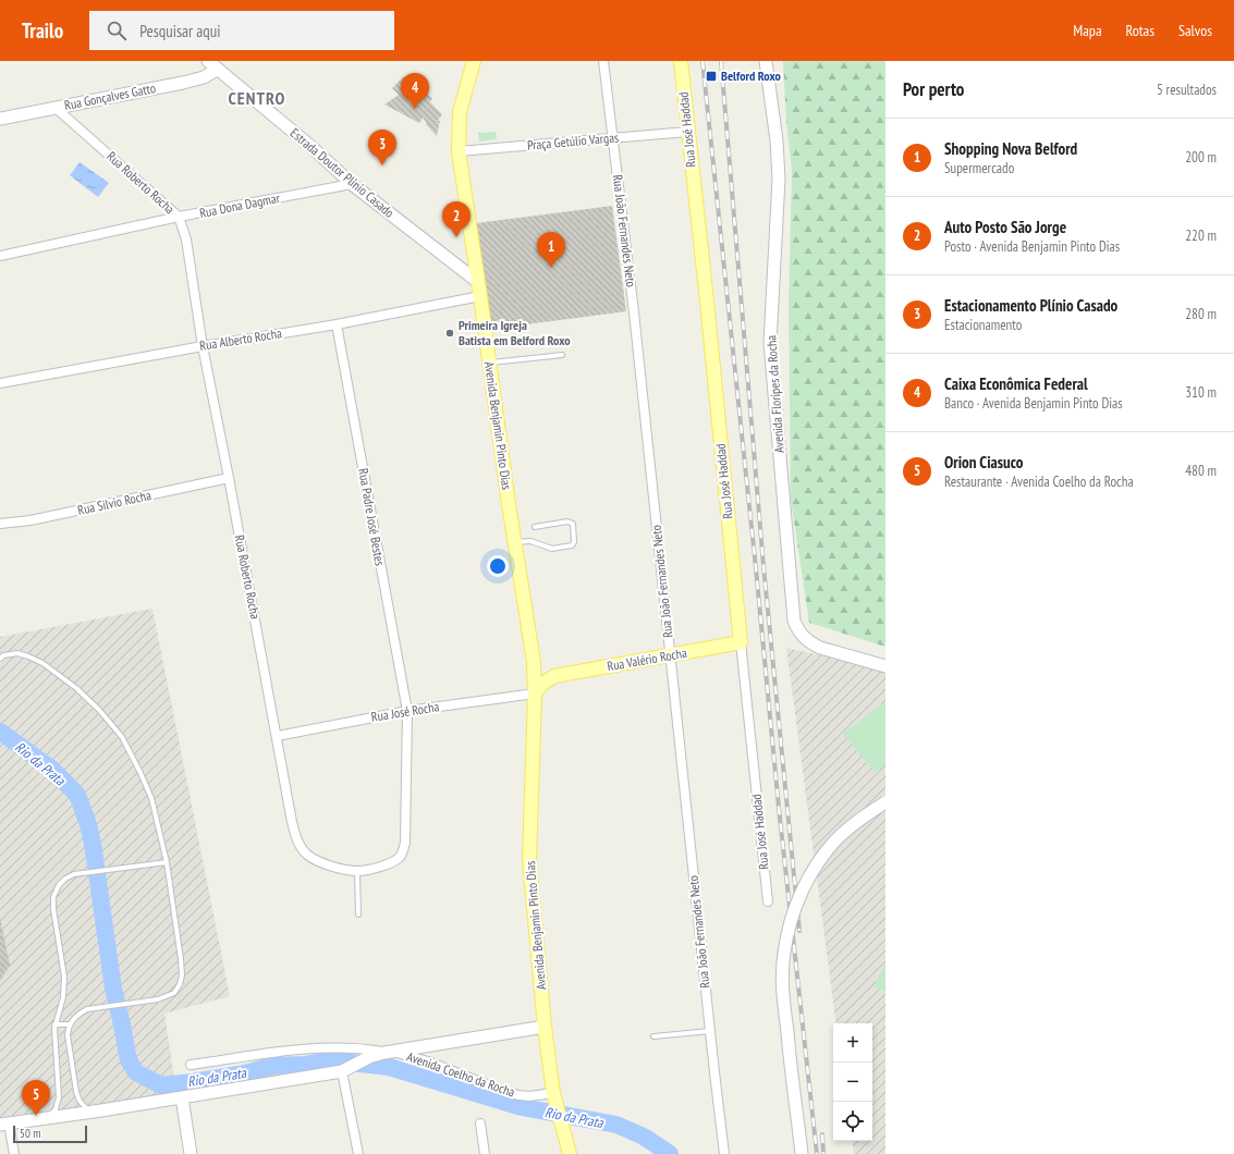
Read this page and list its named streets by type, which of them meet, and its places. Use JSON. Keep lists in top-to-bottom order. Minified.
{"streets":{"main road":["Rua José Haddad","Avenida Benjamin Pinto Dias","Rua Valério Rocha"],"street":["Rua Gonçalves Gatto","Praça Getúlio Vargas","Estrada Doutor Plínio Casado","Rua Roberto Rocha","Rua Dona Dagmar","Rua João Fernandes Neto","Rua Alberto Rocha","Avenida Floripes da Rocha","Rua Silvio Rocha","Rua Padre José Bestes","Rua José Rocha","Avenida Coelho da Rocha"]},"crossings":[["Rua Gonçalves Gatto","Estrada Doutor Plínio Casado"],["Rua Gonçalves Gatto","Rua Roberto Rocha"],["Rua José Haddad","Praça Getúlio Vargas"],["Rua José Haddad","Rua Valério Rocha"],["Praça Getúlio Vargas","Rua João Fernandes Neto"],["Praça Getúlio Vargas","Avenida Benjamin Pinto Dias"],["Estrada Doutor Plínio Casado","Rua Dona Dagmar"],["Estrada Doutor Plínio Casado","Avenida Benjamin Pinto Dias"],["Rua Roberto Rocha","Rua Dona Dagmar"],["Rua Roberto Rocha","Rua Alberto Rocha"],["Rua Roberto Rocha","Rua Silvio Rocha"],["Rua Roberto Rocha","Rua Padre José Bestes"],["Rua Roberto Rocha","Rua José Rocha"],["Rua João Fernandes Neto","Rua Valério Rocha"],["Rua Alberto Rocha","Avenida Benjamin Pinto Dias"],["Rua Alberto Rocha","Rua Padre José Bestes"],["Avenida Benjamin Pinto Dias","Rua José Rocha"],["Avenida Benjamin Pinto Dias","Avenida Coelho da Rocha"],["Rua Padre José Bestes","Rua José Rocha"]],"districts":["CENTRO"],"water":["Rio da Prata"],"places":{"transit":["Belford Roxo"],"other":["Primeira Igreja Batista em Belford Roxo"]},"scale_bar":"50 m","page":{"header":"Trailo","search":"Pesquisar aqui","nav":["Mapa","Rotas","Salvos"],"heading":["Por perto","5 resultados"],"pins":["4","3","2","1","5"],"list":[{"mark":"1","name":"Shopping Nova Belford","note":"Supermercado","value":"200 m"},{"mark":"2","name":"Auto Posto São Jorge","note":"Posto · Avenida Benjamin Pinto Dias","value":"220 m"},{"mark":"3","name":"Estacionamento Plínio Casado","note":"Estacionamento","value":"280 m"},{"mark":"4","name":"Caixa Econômica Federal","note":"Banco · Avenida Benjamin Pinto Dias","value":"310 m"},{"mark":"5","name":"Orion Ciasuco","note":"Restaurante · Avenida Coelho da Rocha","value":"480 m"}],"map_buttons":["+","−"],"scale":"50 m"}}
